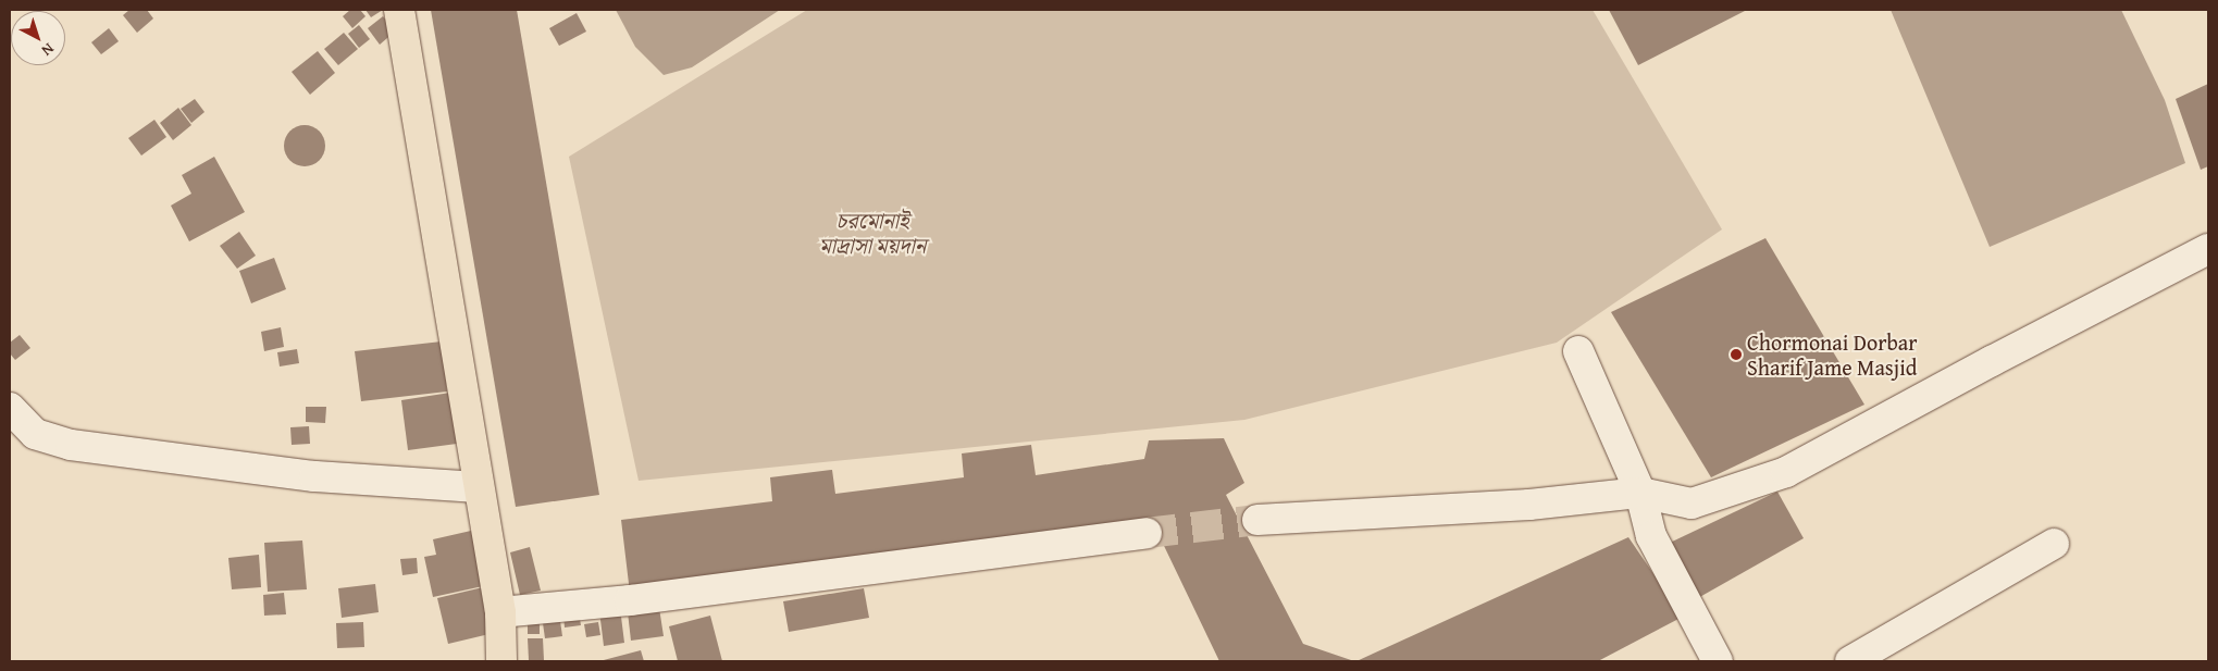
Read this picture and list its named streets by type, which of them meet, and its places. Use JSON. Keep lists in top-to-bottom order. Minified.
{"parks":["চরমোনাই মাদ্রাসা ময়দান"],"places":["Chormonai Dorbar Sharif Jame Masjid"],"north":"bottom right"}
